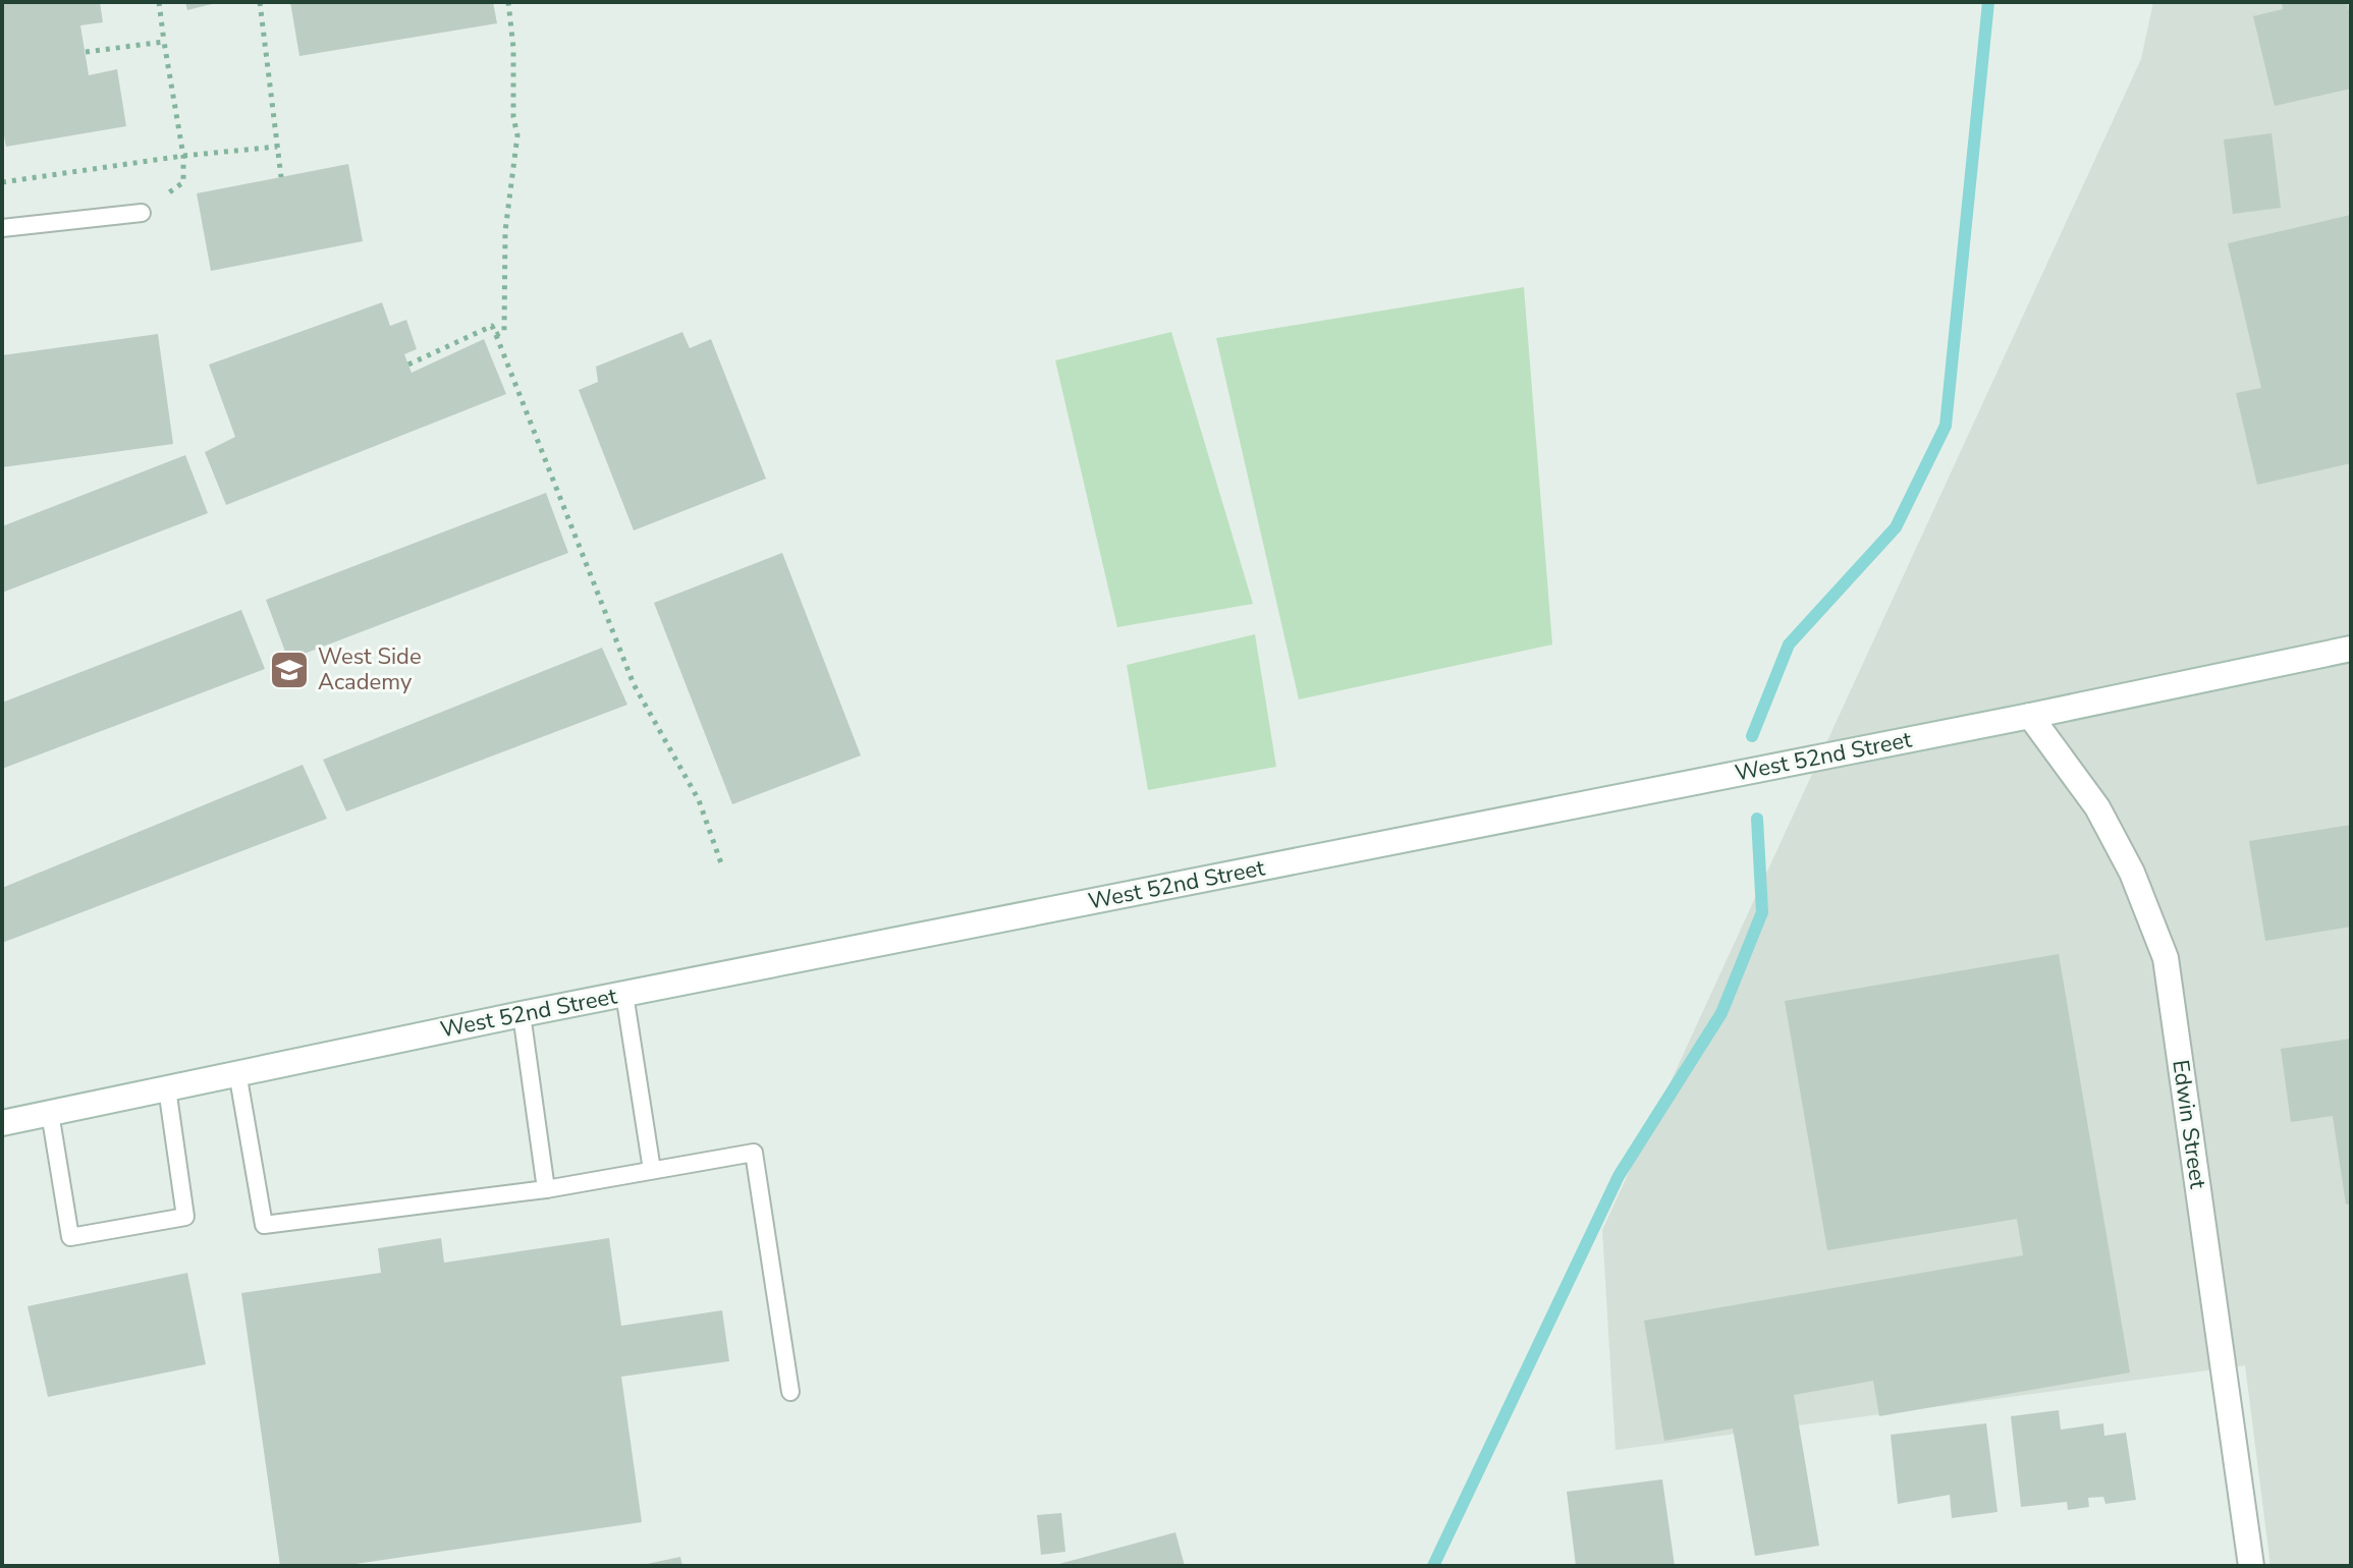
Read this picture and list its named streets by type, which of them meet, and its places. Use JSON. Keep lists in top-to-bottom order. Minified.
{"streets":{"main road":["West 52nd Street","Edwin Street"]},"crossings":[["West 52nd Street","Edwin Street"]],"places":{"school or university":["West Side Academy"]}}
